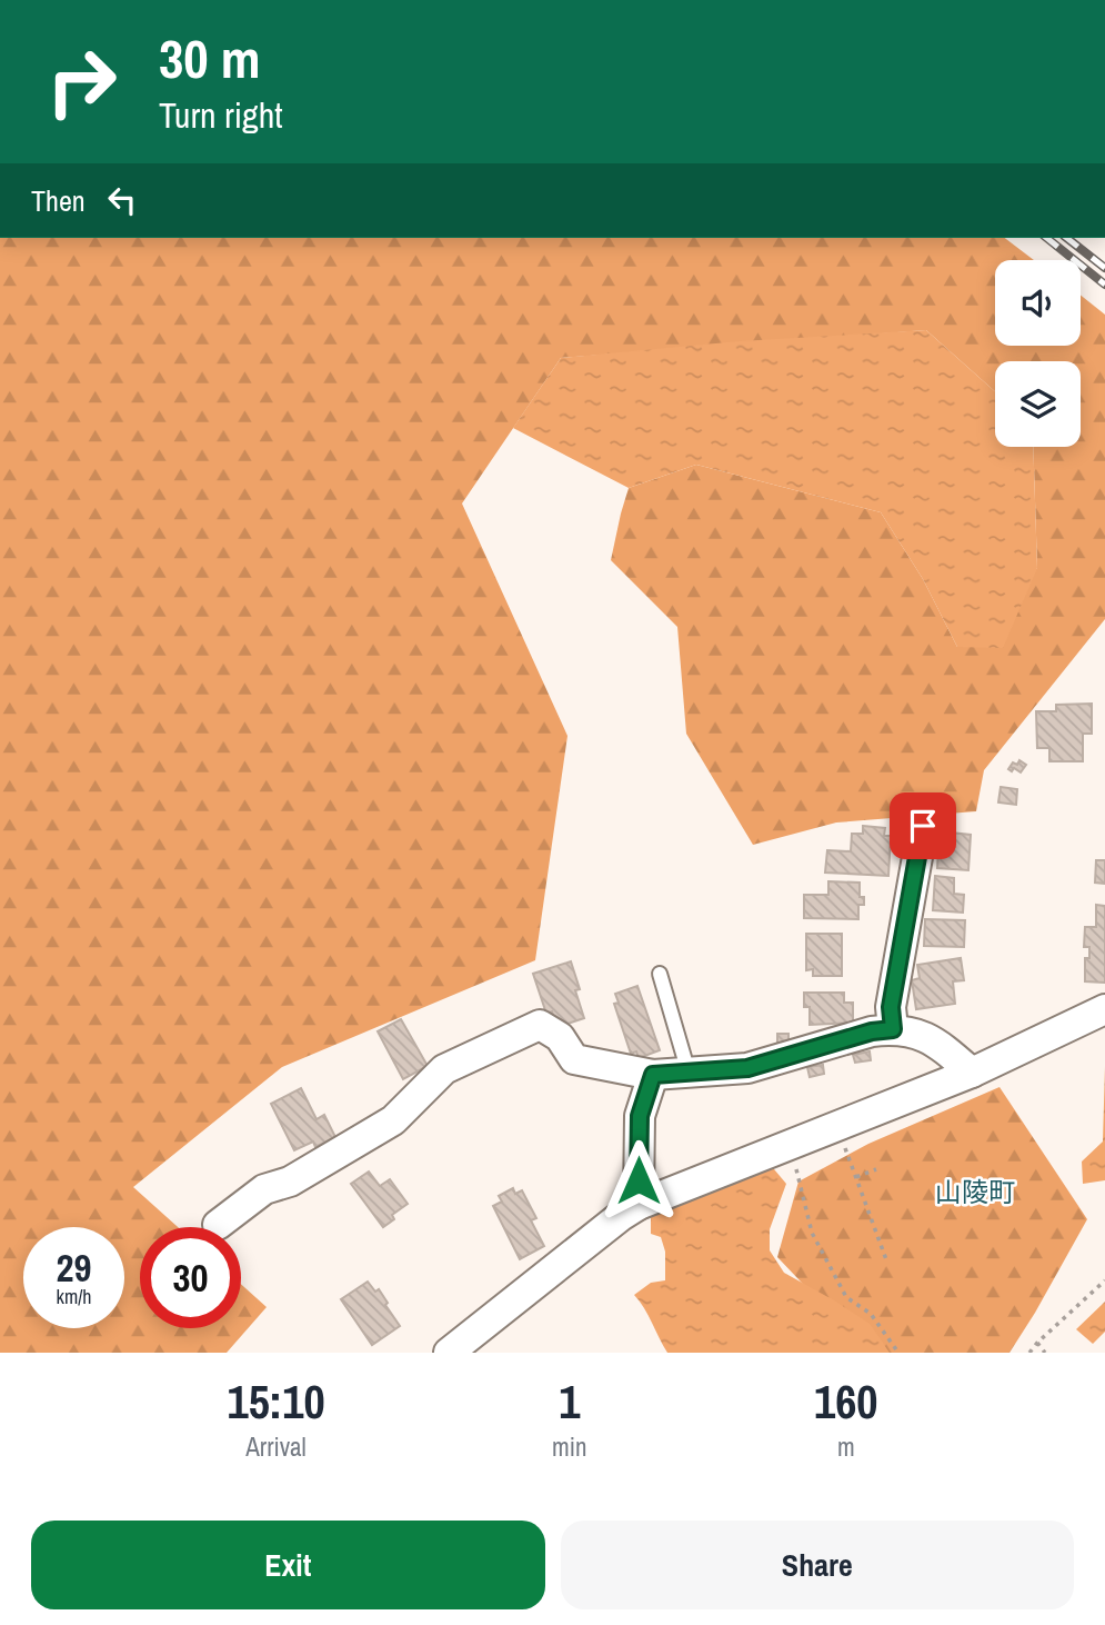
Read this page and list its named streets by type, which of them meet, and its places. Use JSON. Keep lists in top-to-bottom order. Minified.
{"districts":["山陵町"],"page":{"turn":["30 m","Turn right"],"then":"Then","speed":"29 km/h","limit":"30","eta":["15:10","Arrival","1","min","160","m"],"buttons":["Exit","Share"]}}
